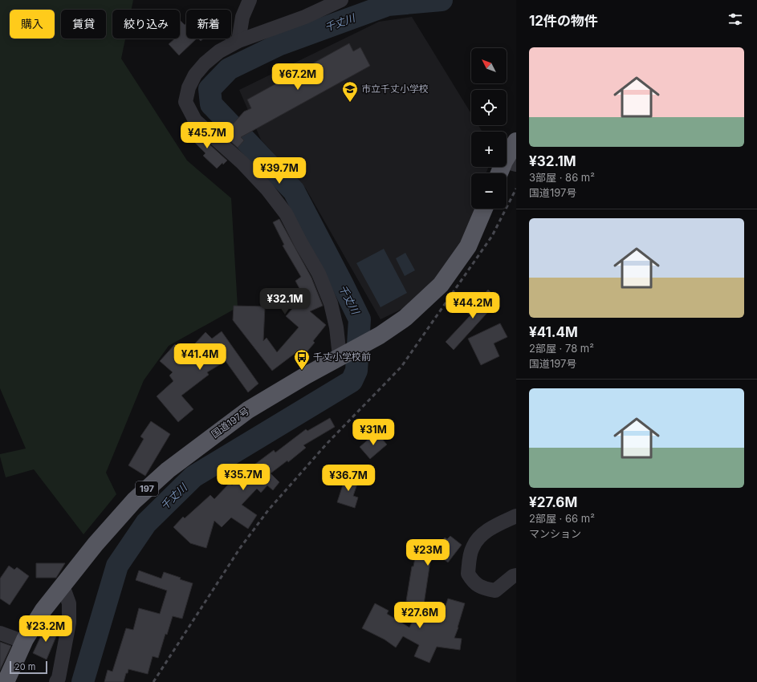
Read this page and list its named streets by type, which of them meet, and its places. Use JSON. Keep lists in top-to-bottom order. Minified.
{"streets":{"highway":["国道197号","197"]},"water":["千丈川"],"places":{"school or university":["市立千丈小学校"],"bus stop":["千丈小学校前"]},"scale_bar":"20 m","north":"top left","page":{"heading":"12件の物件","chip":["購入","賃貸","絞り込み","新着"],"list":[{"name":"¥32.1M","note":"3部屋 · 86 m² · 国道197号"},{"name":"¥41.4M","note":"2部屋 · 78 m² · 国道197号"},{"name":"¥27.6M","note":"2部屋 · 66 m² · マンション"}],"map_buttons":["+","−"],"price":["¥67.2M","¥45.7M","¥39.7M","¥32.1M","¥44.2M","¥41.4M","¥31M","¥35.7M","¥36.7M","¥23M","¥27.6M","¥23.2M"],"scale":"20 m"}}
